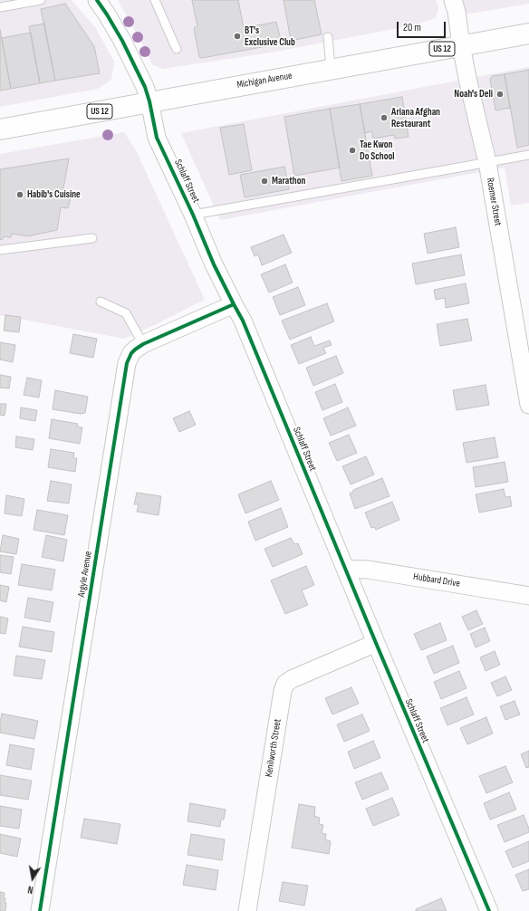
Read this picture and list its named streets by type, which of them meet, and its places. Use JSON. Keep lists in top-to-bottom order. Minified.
{"streets":{"main road":["US 12","Michigan Avenue"],"street":["Schlaff Street","Roemer Street","Argyle Avenue","Hubbard Drive","Kenilworth Street"]},"crossings":[["Michigan Avenue","Schlaff Street"],["Michigan Avenue","Roemer Street"],["Schlaff Street","Argyle Avenue"],["Schlaff Street","Hubbard Drive"],["Schlaff Street","Kenilworth Street"]],"places":["BT's Exclusive Club","Noah's Deli","Ariana Afghan Restaurant","Tae Kwon Do School","Marathon","Habib's Cuisine"],"scale_bar":"20 m","north":"bottom"}
